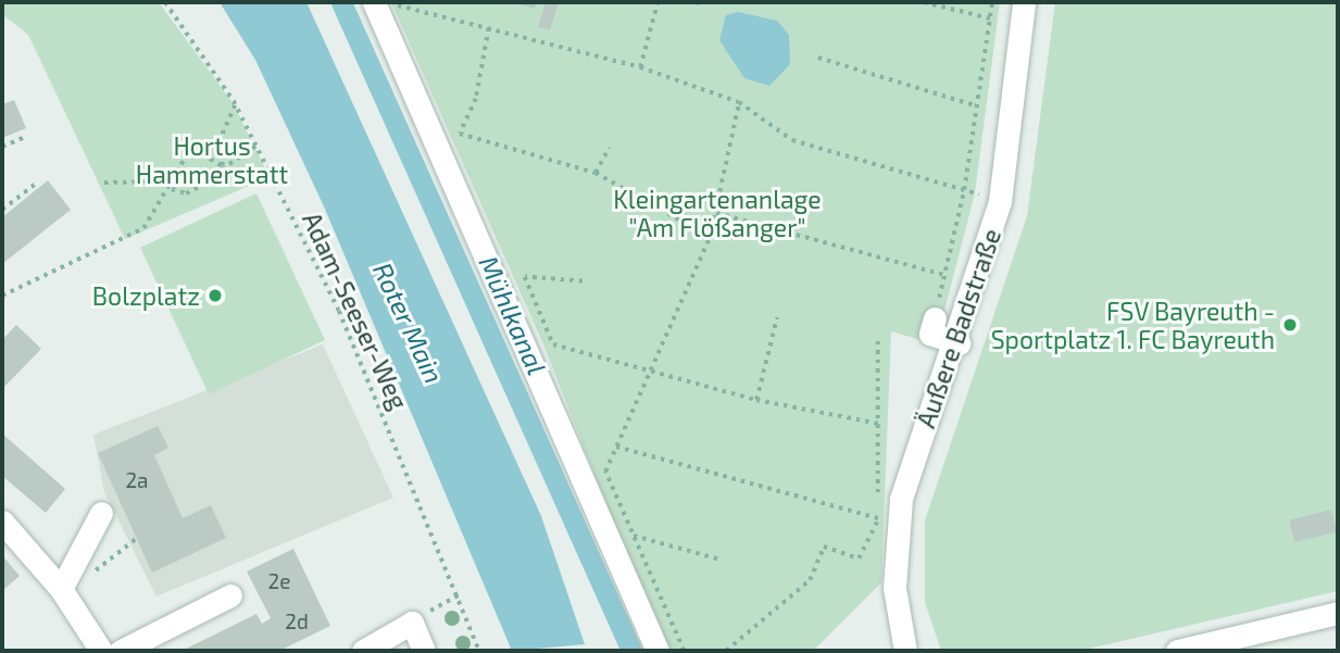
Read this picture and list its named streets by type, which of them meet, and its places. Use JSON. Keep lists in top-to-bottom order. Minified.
{"streets":{"street":["Äußere Badstraße"],"path":["Adam-Seeser-Weg"]},"water":["Mühlkanal","Roter Main"],"parks":["Hortus Hammerstatt","Kleingartenanlage \"Am Flößanger\""],"places":["Bolzplatz","FSV Bayreuth - Sportplatz 1. FC Bayreuth"],"house_numbers":["2a","2e","2d"]}
